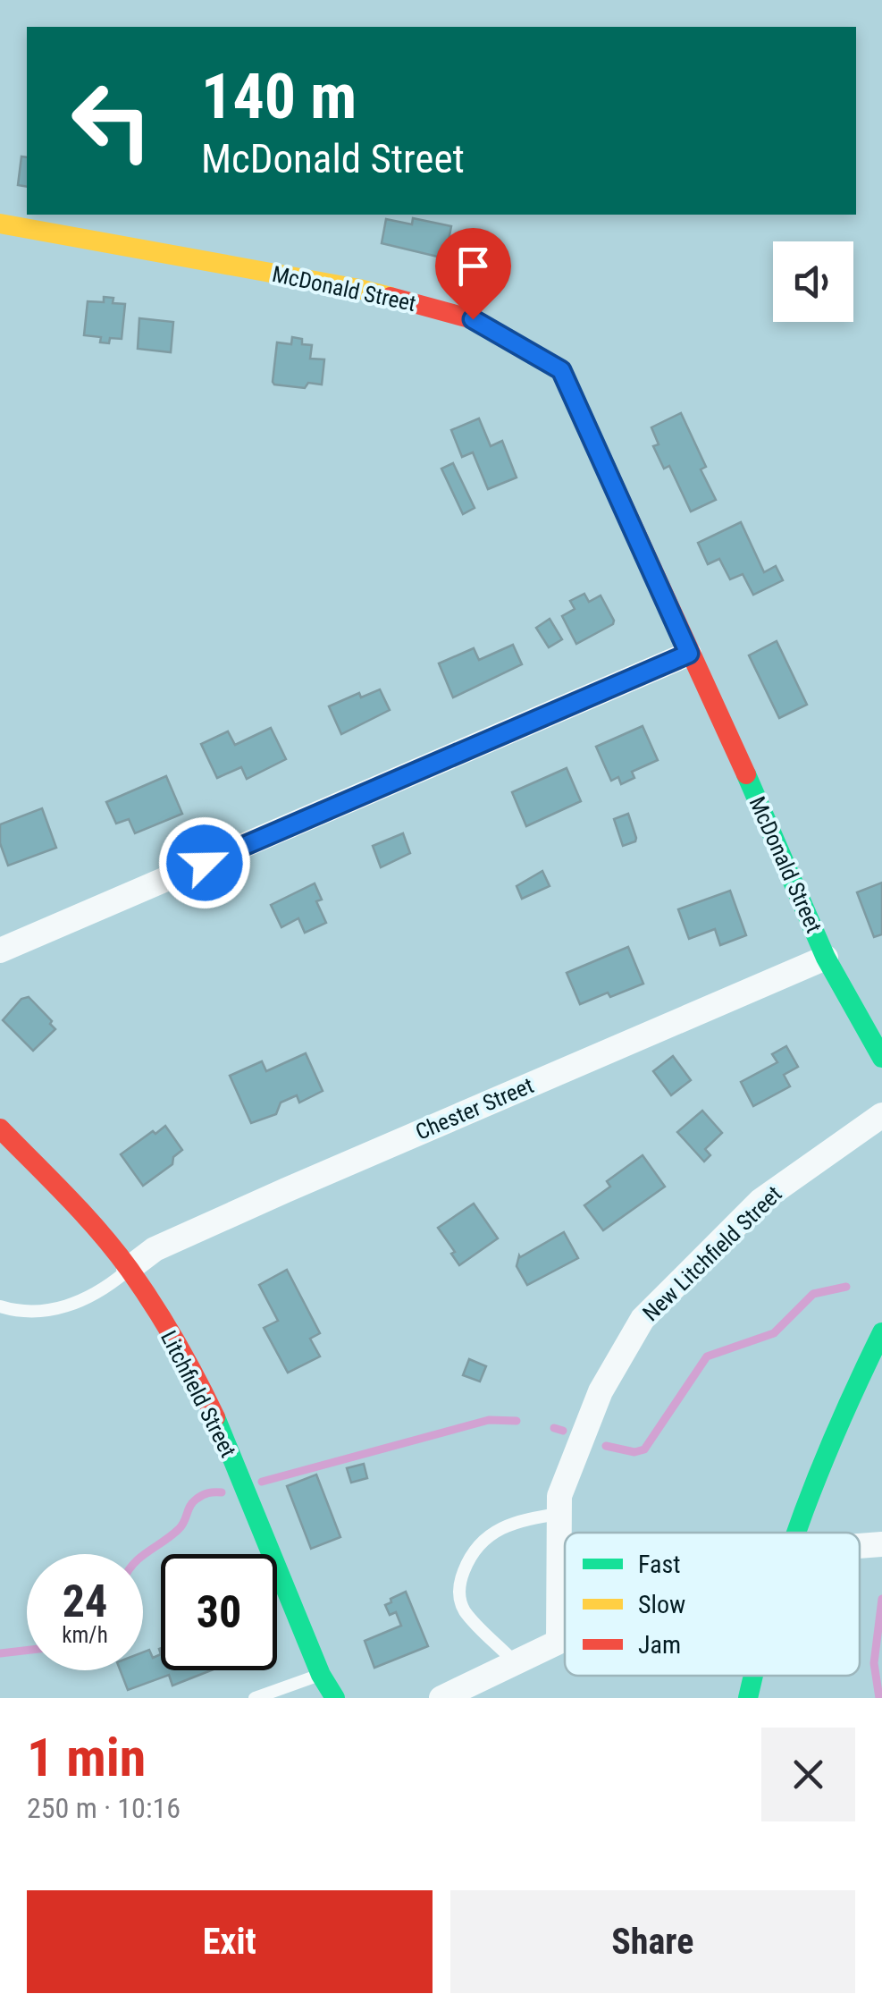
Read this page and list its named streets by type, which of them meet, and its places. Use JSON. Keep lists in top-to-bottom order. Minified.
{"streets":{"main road":["McDonald Street","Litchfield Street"],"street":["Chester Street","New Litchfield Street"]},"crossings":[["McDonald Street","Chester Street"],["Chester Street","Litchfield Street"]],"legend":["Fast","Slow","Jam"],"page":{"turn":["140 m","McDonald Street"],"speed":"24 km/h","limit":"30","heading":["1 min","250 m · 10:16"],"buttons":["Exit","Share"]}}
